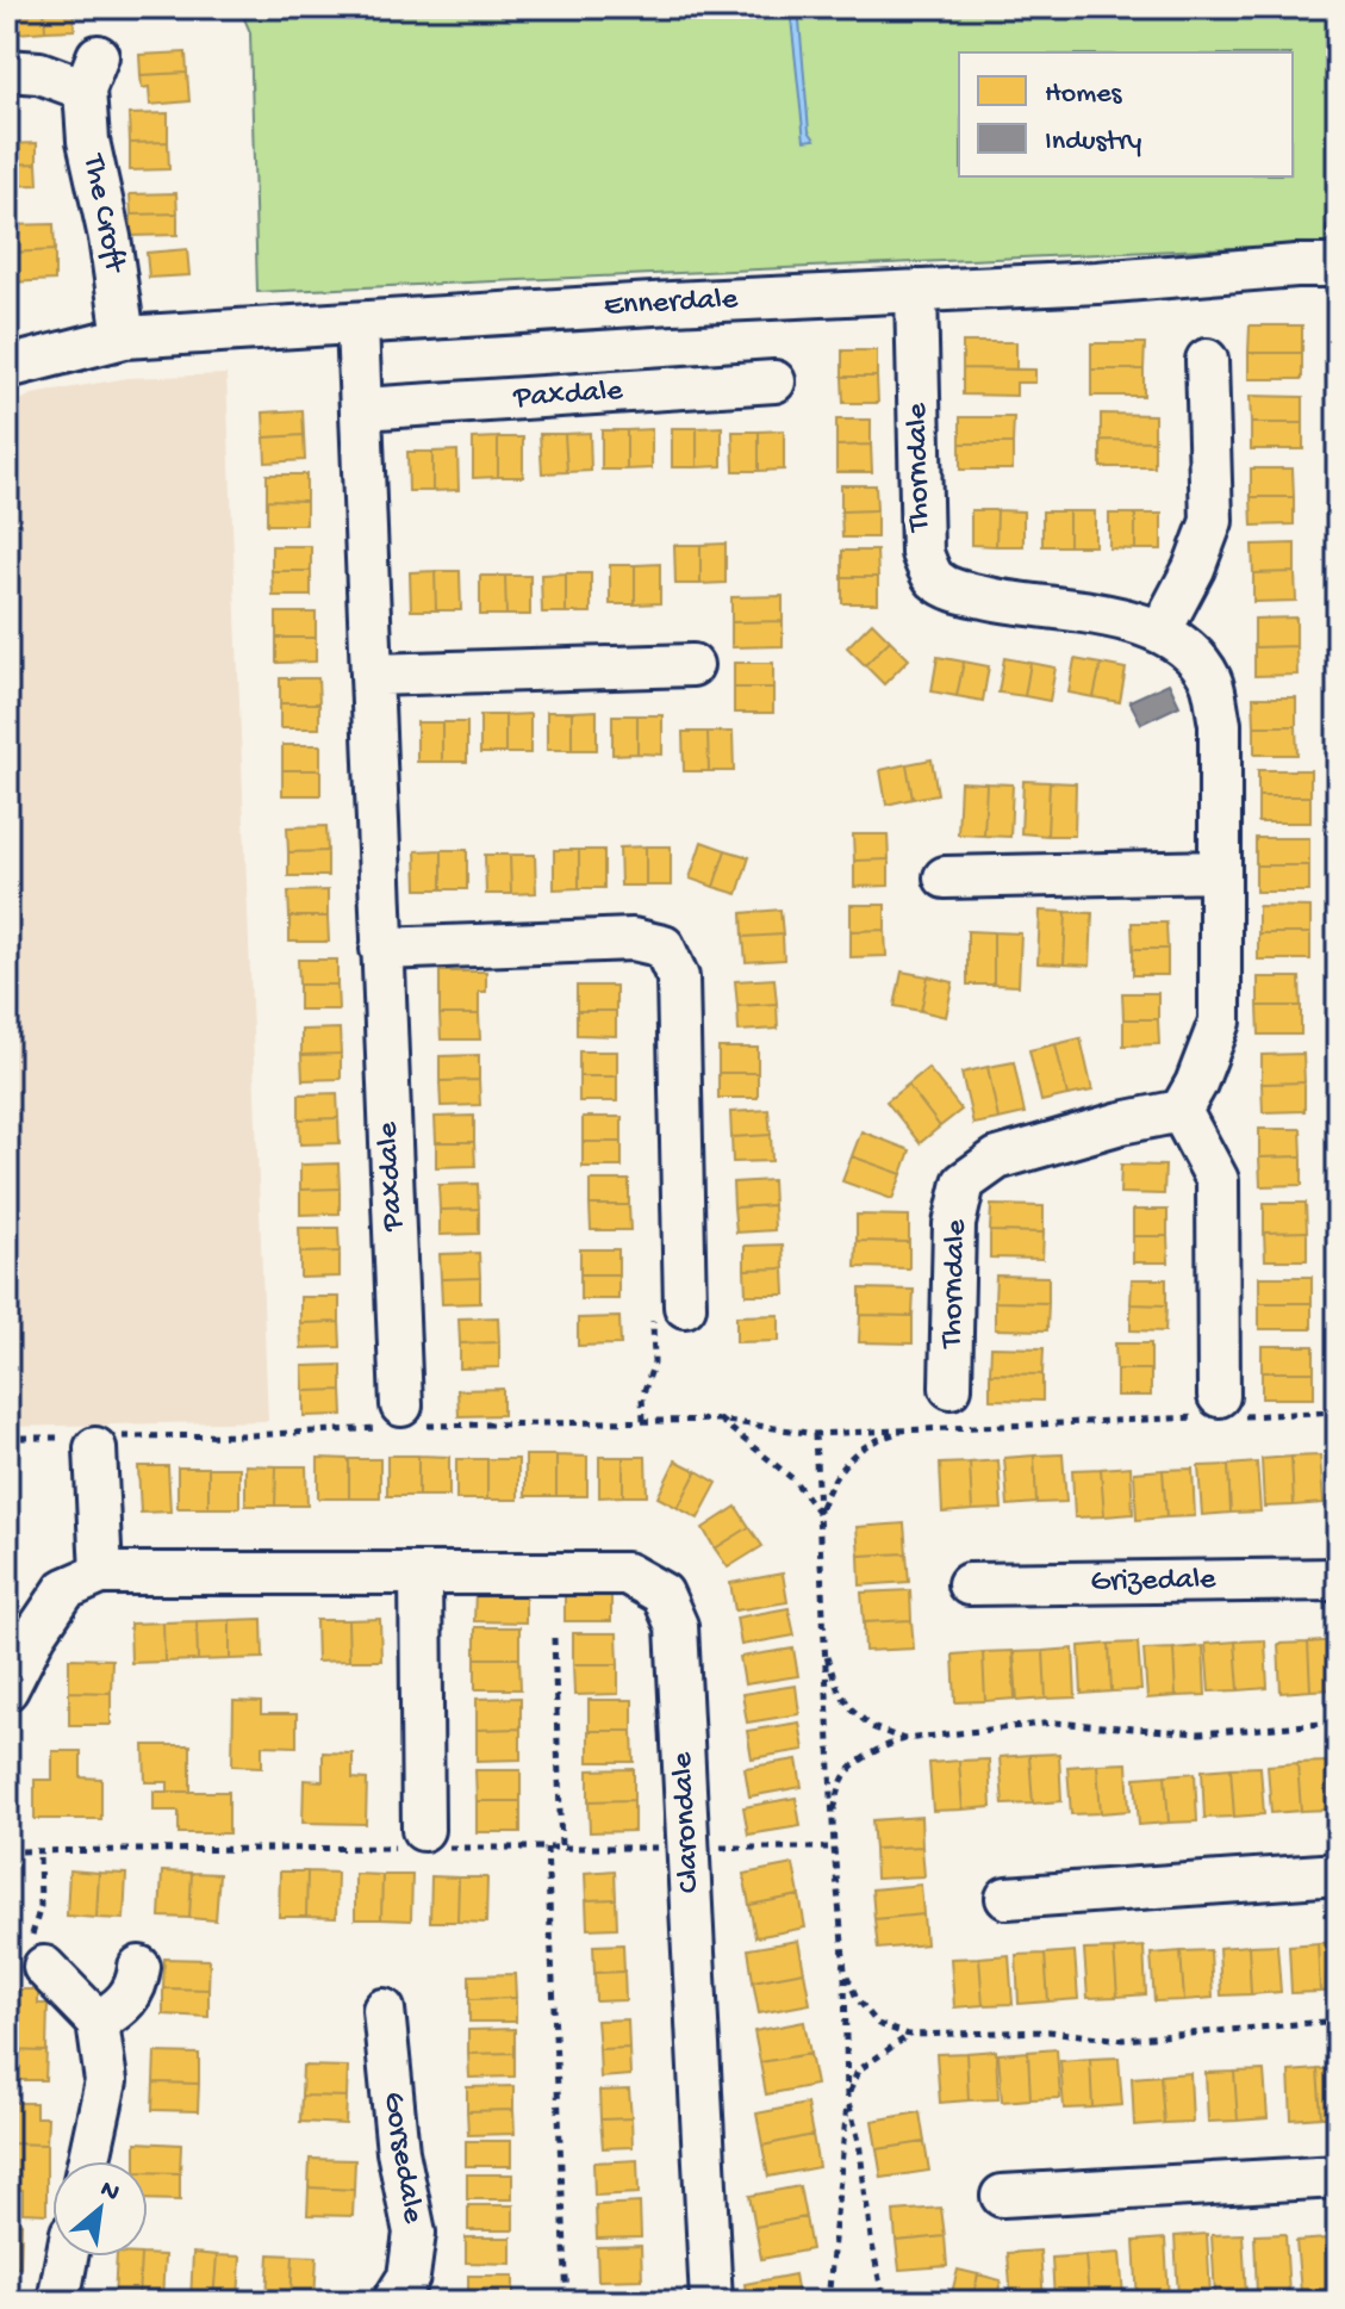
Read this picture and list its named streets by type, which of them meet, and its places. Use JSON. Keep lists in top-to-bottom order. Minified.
{"streets":{"street":["The Croft","Ennerdale","Paxdale","Thorndale","Grizedale","Clarondale","Gorsedale"]},"crossings":[["The Croft","Ennerdale"],["Ennerdale","Paxdale"],["Ennerdale","Thorndale"]],"legend":["Homes","Industry"],"north":"top right"}
